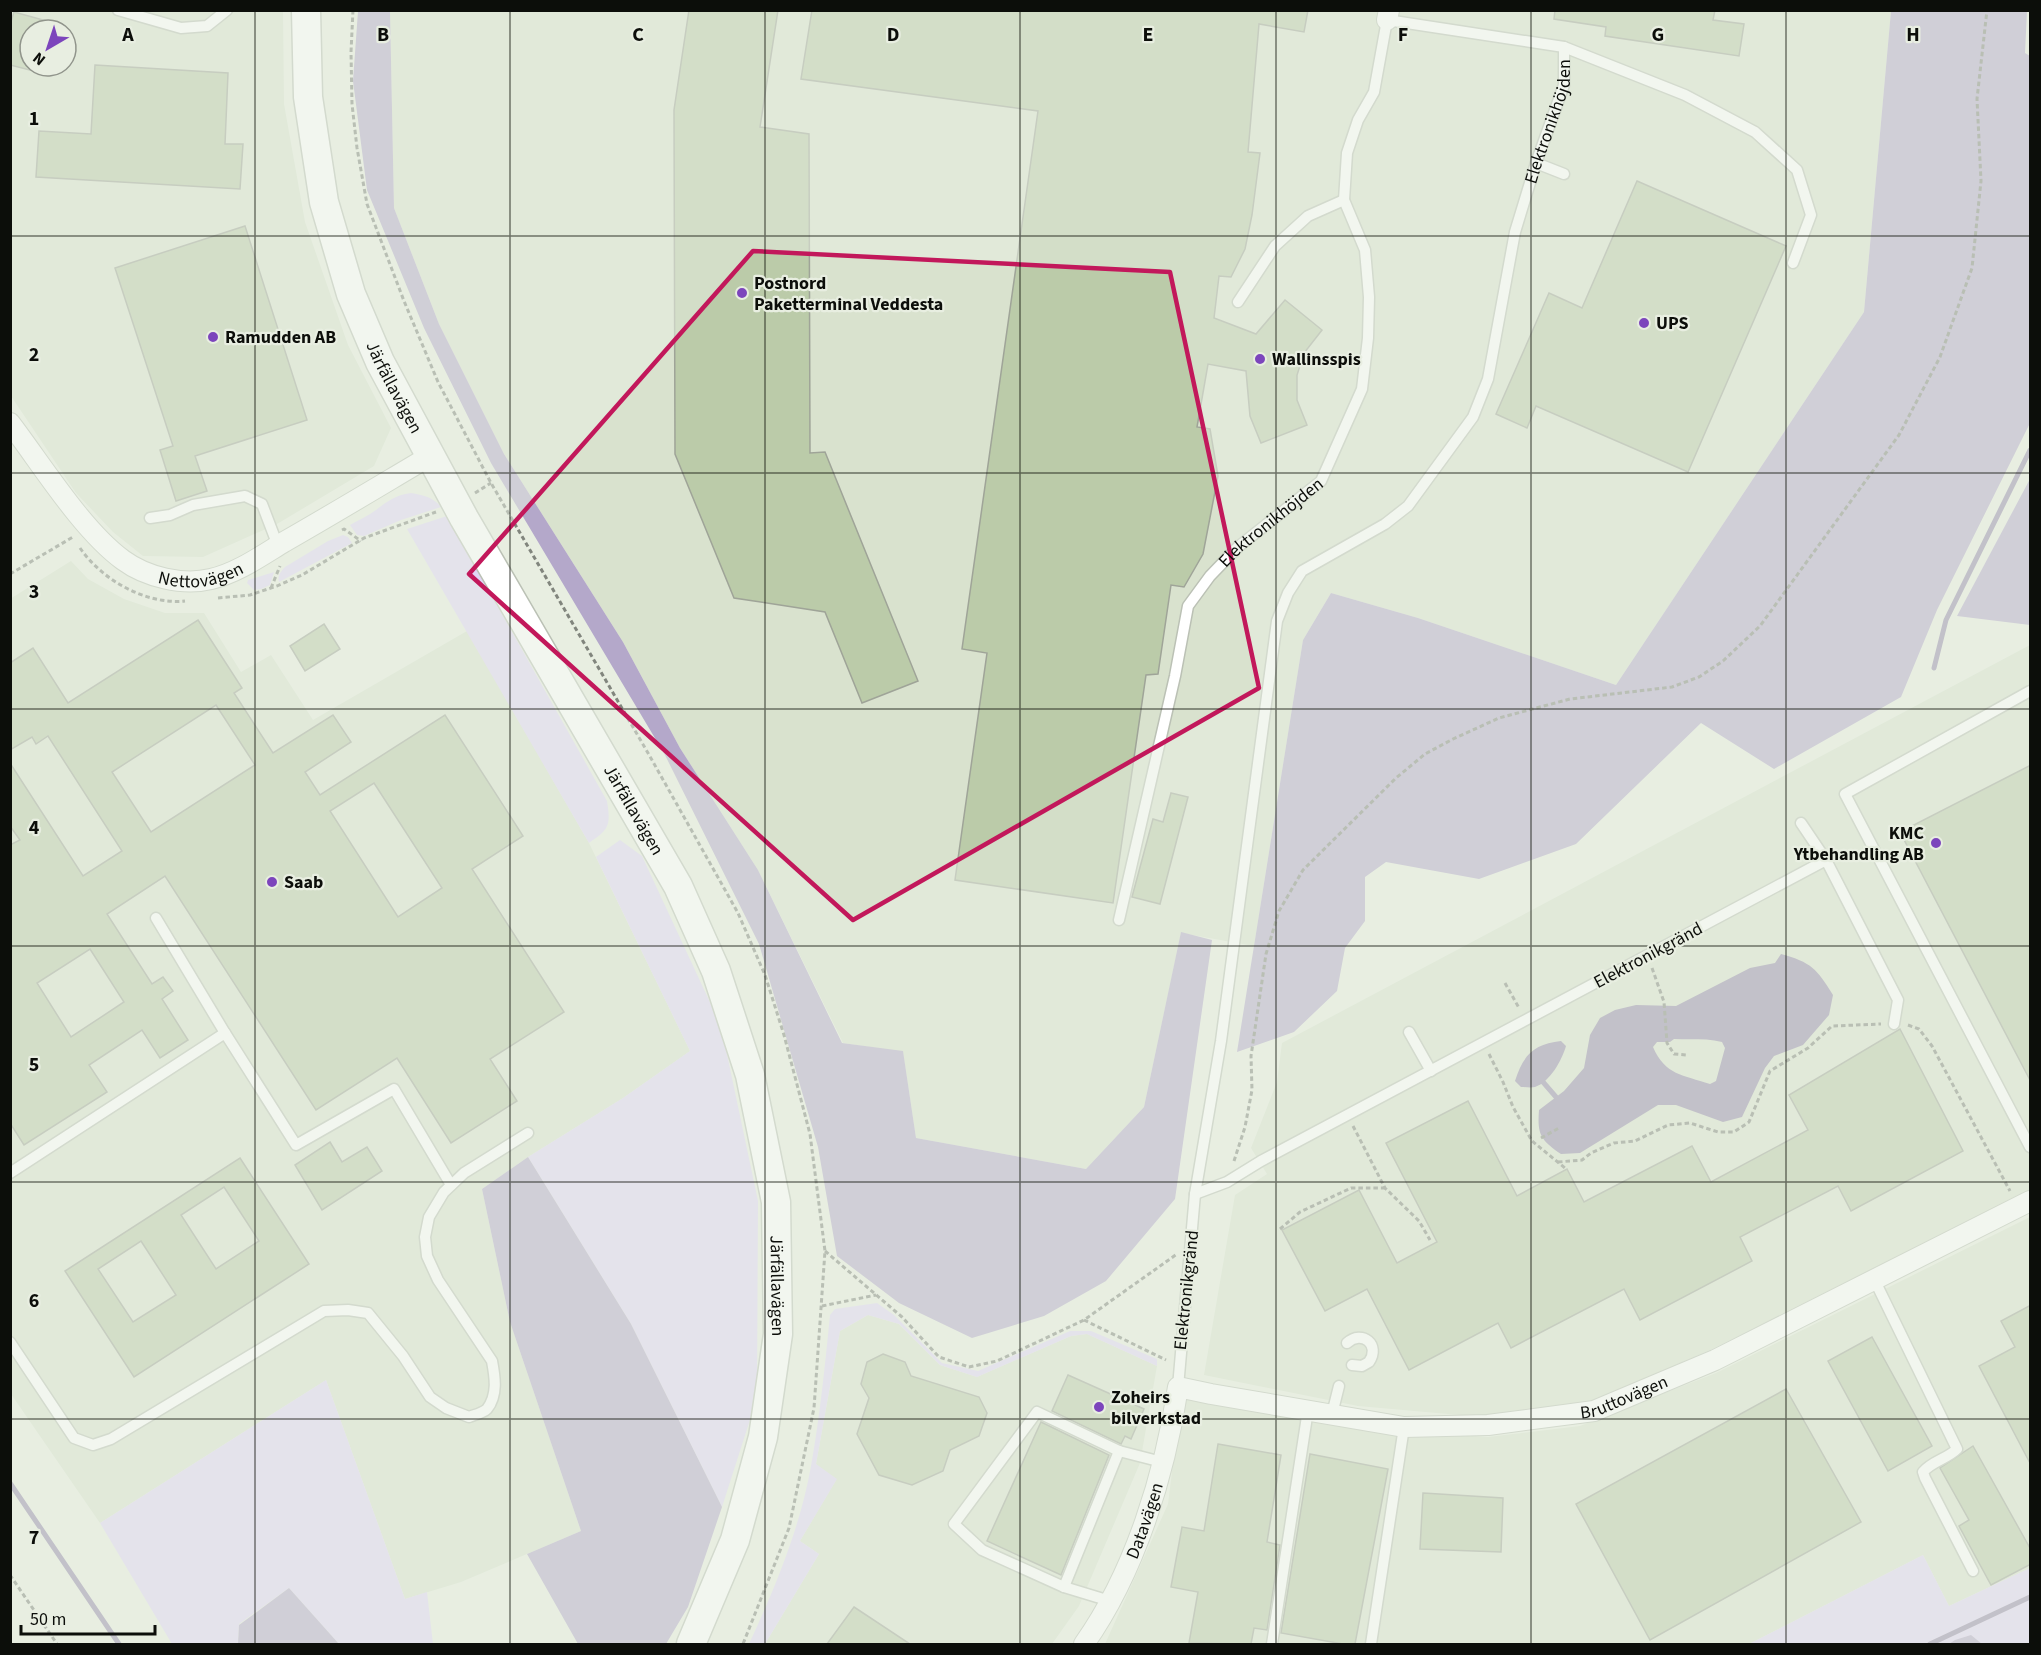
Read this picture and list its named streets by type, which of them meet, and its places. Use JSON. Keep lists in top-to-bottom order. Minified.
{"streets":{"street":["Järfällavägen","Nettovägen","Bruttovägen","Datavägen"],"lane":["Elektronikhöjden","Elektronikgränd"]},"crossings":[["Elektronikhöjden","Elektronikgränd"],["Järfällavägen","Nettovägen"],["Elektronikgränd","Bruttovägen"],["Elektronikgränd","Datavägen"],["Bruttovägen","Datavägen"]],"places":["Postnord Paketterminal Veddesta","UPS","Ramudden AB","Wallinsspis","KMC Ytbehandling AB","Saab","Zoheirs bilverkstad"],"scale_bar":"50 m","north":"bottom left","grid":{"columns":["A","B","C","D","E","F","G","H"],"rows":["1","2","3","4","5","6","7"]}}
